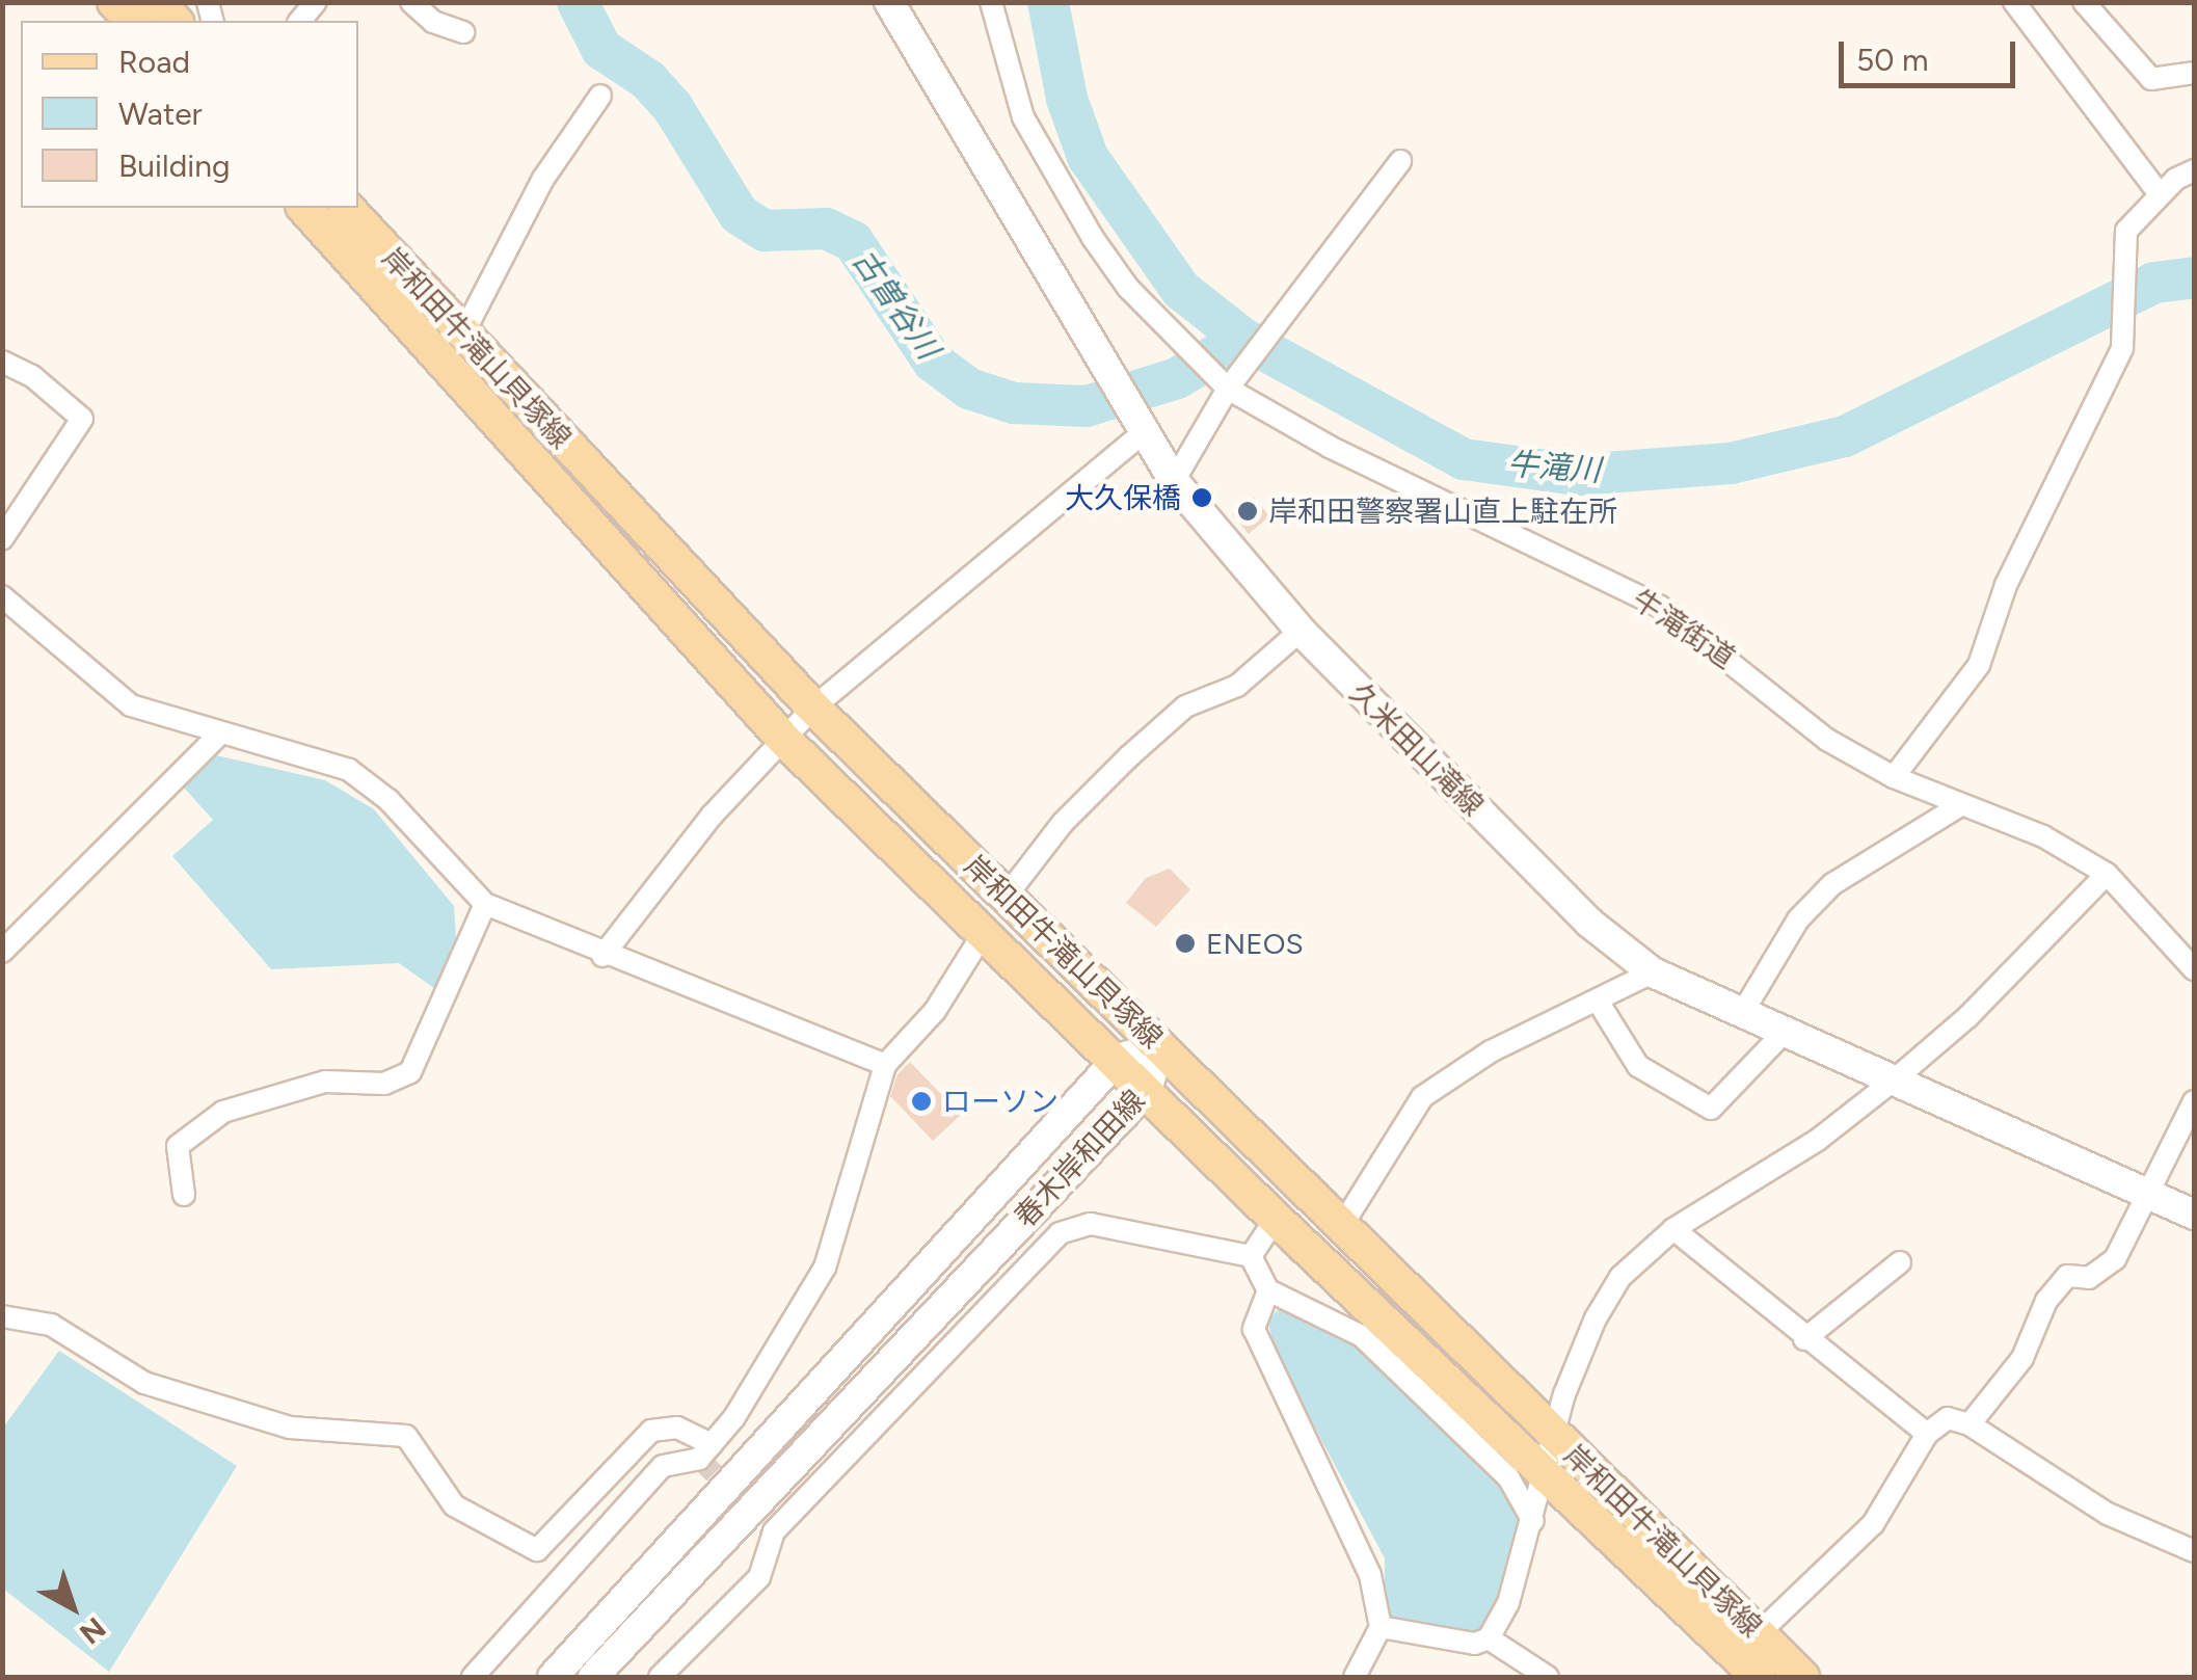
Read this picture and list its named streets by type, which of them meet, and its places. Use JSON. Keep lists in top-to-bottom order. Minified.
{"streets":{"main road":["岸和田牛滝山貝塚線"],"street":["牛滝街道","久米田山滝線","春木岸和田線"]},"crossings":[["岸和田牛滝山貝塚線","春木岸和田線"]],"water":["古曽谷川","牛滝川"],"places":["大久保橋","岸和田警察署山直上駐在所","ENEOS","ローソン"],"legend":["Road","Water","Building"],"scale_bar":"50 m","north":"bottom right"}
